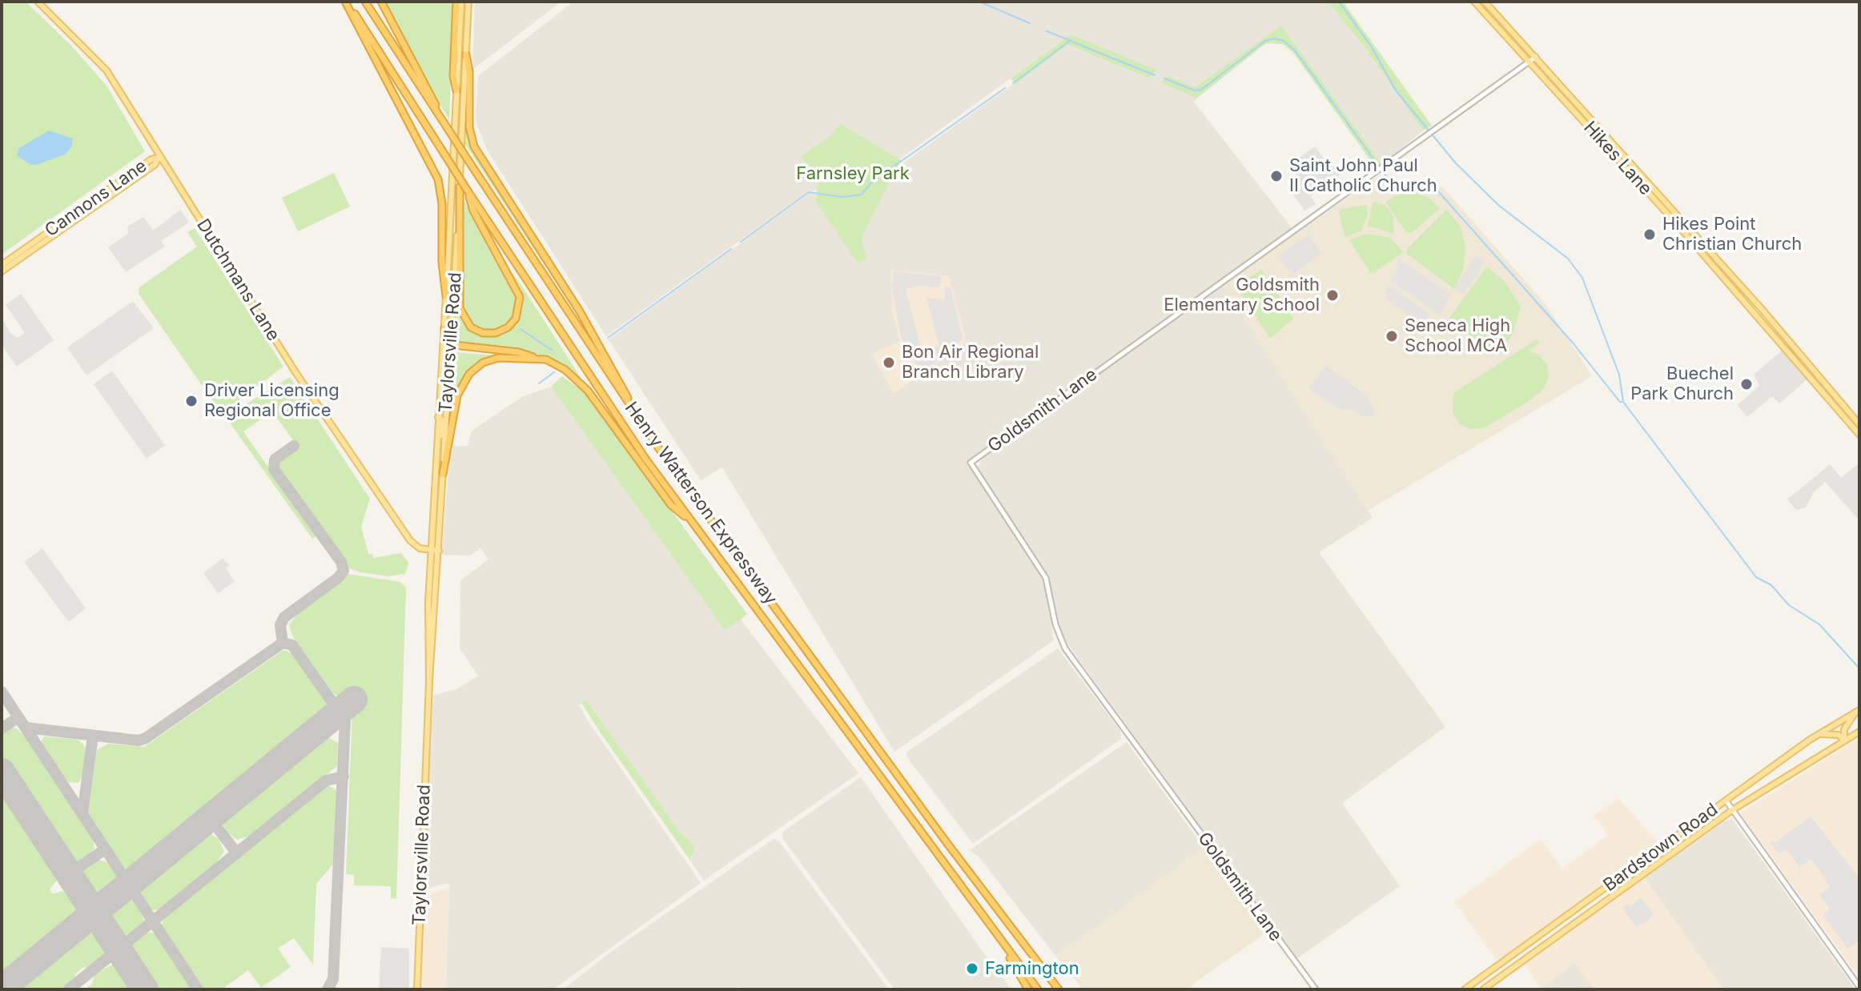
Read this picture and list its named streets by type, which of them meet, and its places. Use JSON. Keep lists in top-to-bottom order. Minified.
{"streets":{"highway":["Henry Watterson Expressway"],"main road":["Hikes Lane","Cannons Lane","Dutchmans Lane","Taylorsville Road","Bardstown Road"],"street":["Goldsmith Lane"]},"crossings":[["Hikes Lane","Goldsmith Lane"],["Cannons Lane","Dutchmans Lane"],["Dutchmans Lane","Taylorsville Road"]],"parks":["Farnsley Park"],"places":["Saint John Paul II Catholic Church","Hikes Point Christian Church","Goldsmith Elementary School","Seneca High School MCA","Bon Air Regional Branch Library","Buechel Park Church","Driver Licensing Regional Office","Farmington"]}
